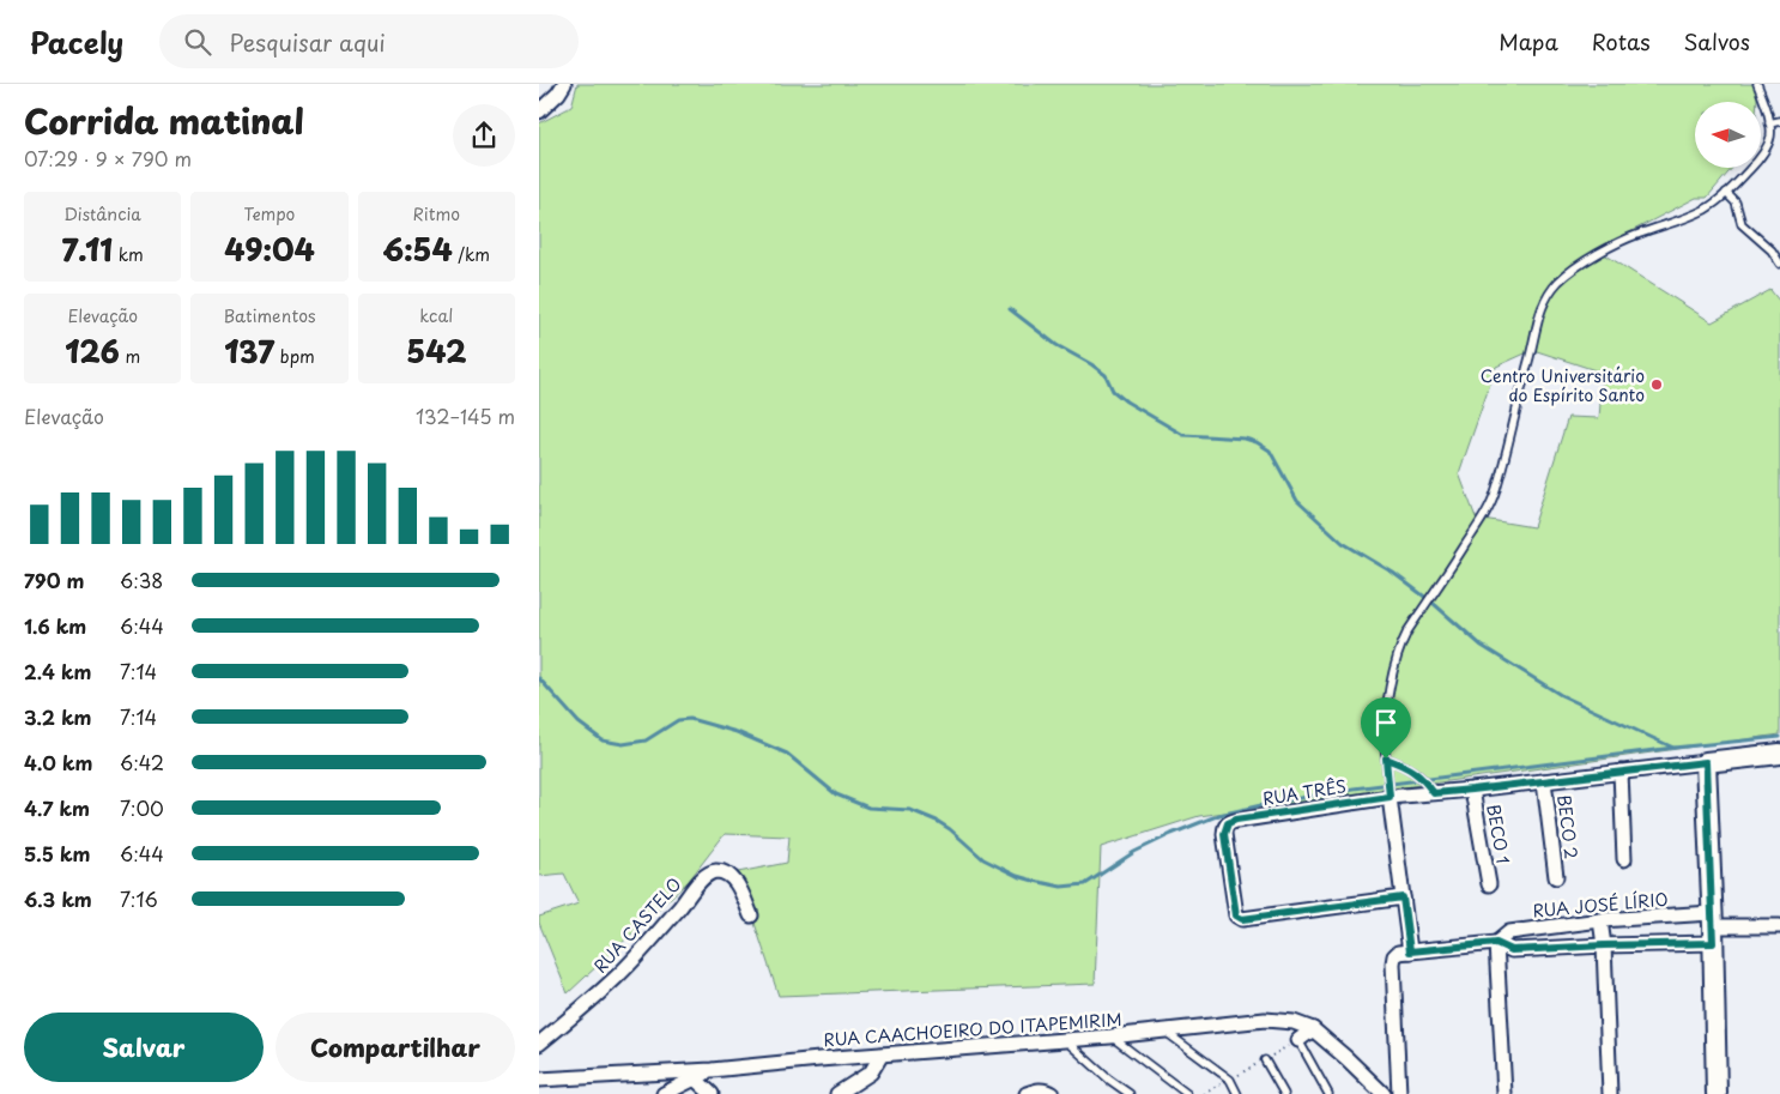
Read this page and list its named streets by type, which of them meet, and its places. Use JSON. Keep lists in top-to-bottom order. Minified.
{"streets":{"street":["RUA TRÊS","BECO 2","BECO 1","RUA JOSÉ LÍRIO","RUA CASTELO","RUA CAACHOEIRO DO ITAPEMIRIM"]},"crossings":[["RUA TRÊS","BECO 2"],["RUA TRÊS","BECO 1"]],"places":["Centro Universitário do Espírito Santo"],"north":"left","page":{"header":"Pacely","search":"Pesquisar aqui","nav":["Mapa","Rotas","Salvos"],"heading":["Corrida matinal","07:29 · 9 × 790 m"],"stats":[["Distância","7.11 km"],["Tempo","49:04"],["Ritmo","6:54 /km"],["Elevação","126 m"],["Batimentos","137 bpm"],["kcal","542"]],"chart":["Elevação","132–145 m"],"list":[{"name":"790 m","note":"6:38"},{"name":"1.6 km","note":"6:44"},{"name":"2.4 km","note":"7:14"},{"name":"3.2 km","note":"7:14"},{"name":"4.0 km","note":"6:42"},{"name":"4.7 km","note":"7:00"},{"name":"5.5 km","note":"6:44"},{"name":"6.3 km","note":"7:16"}],"buttons":["Salvar","Compartilhar"]}}
